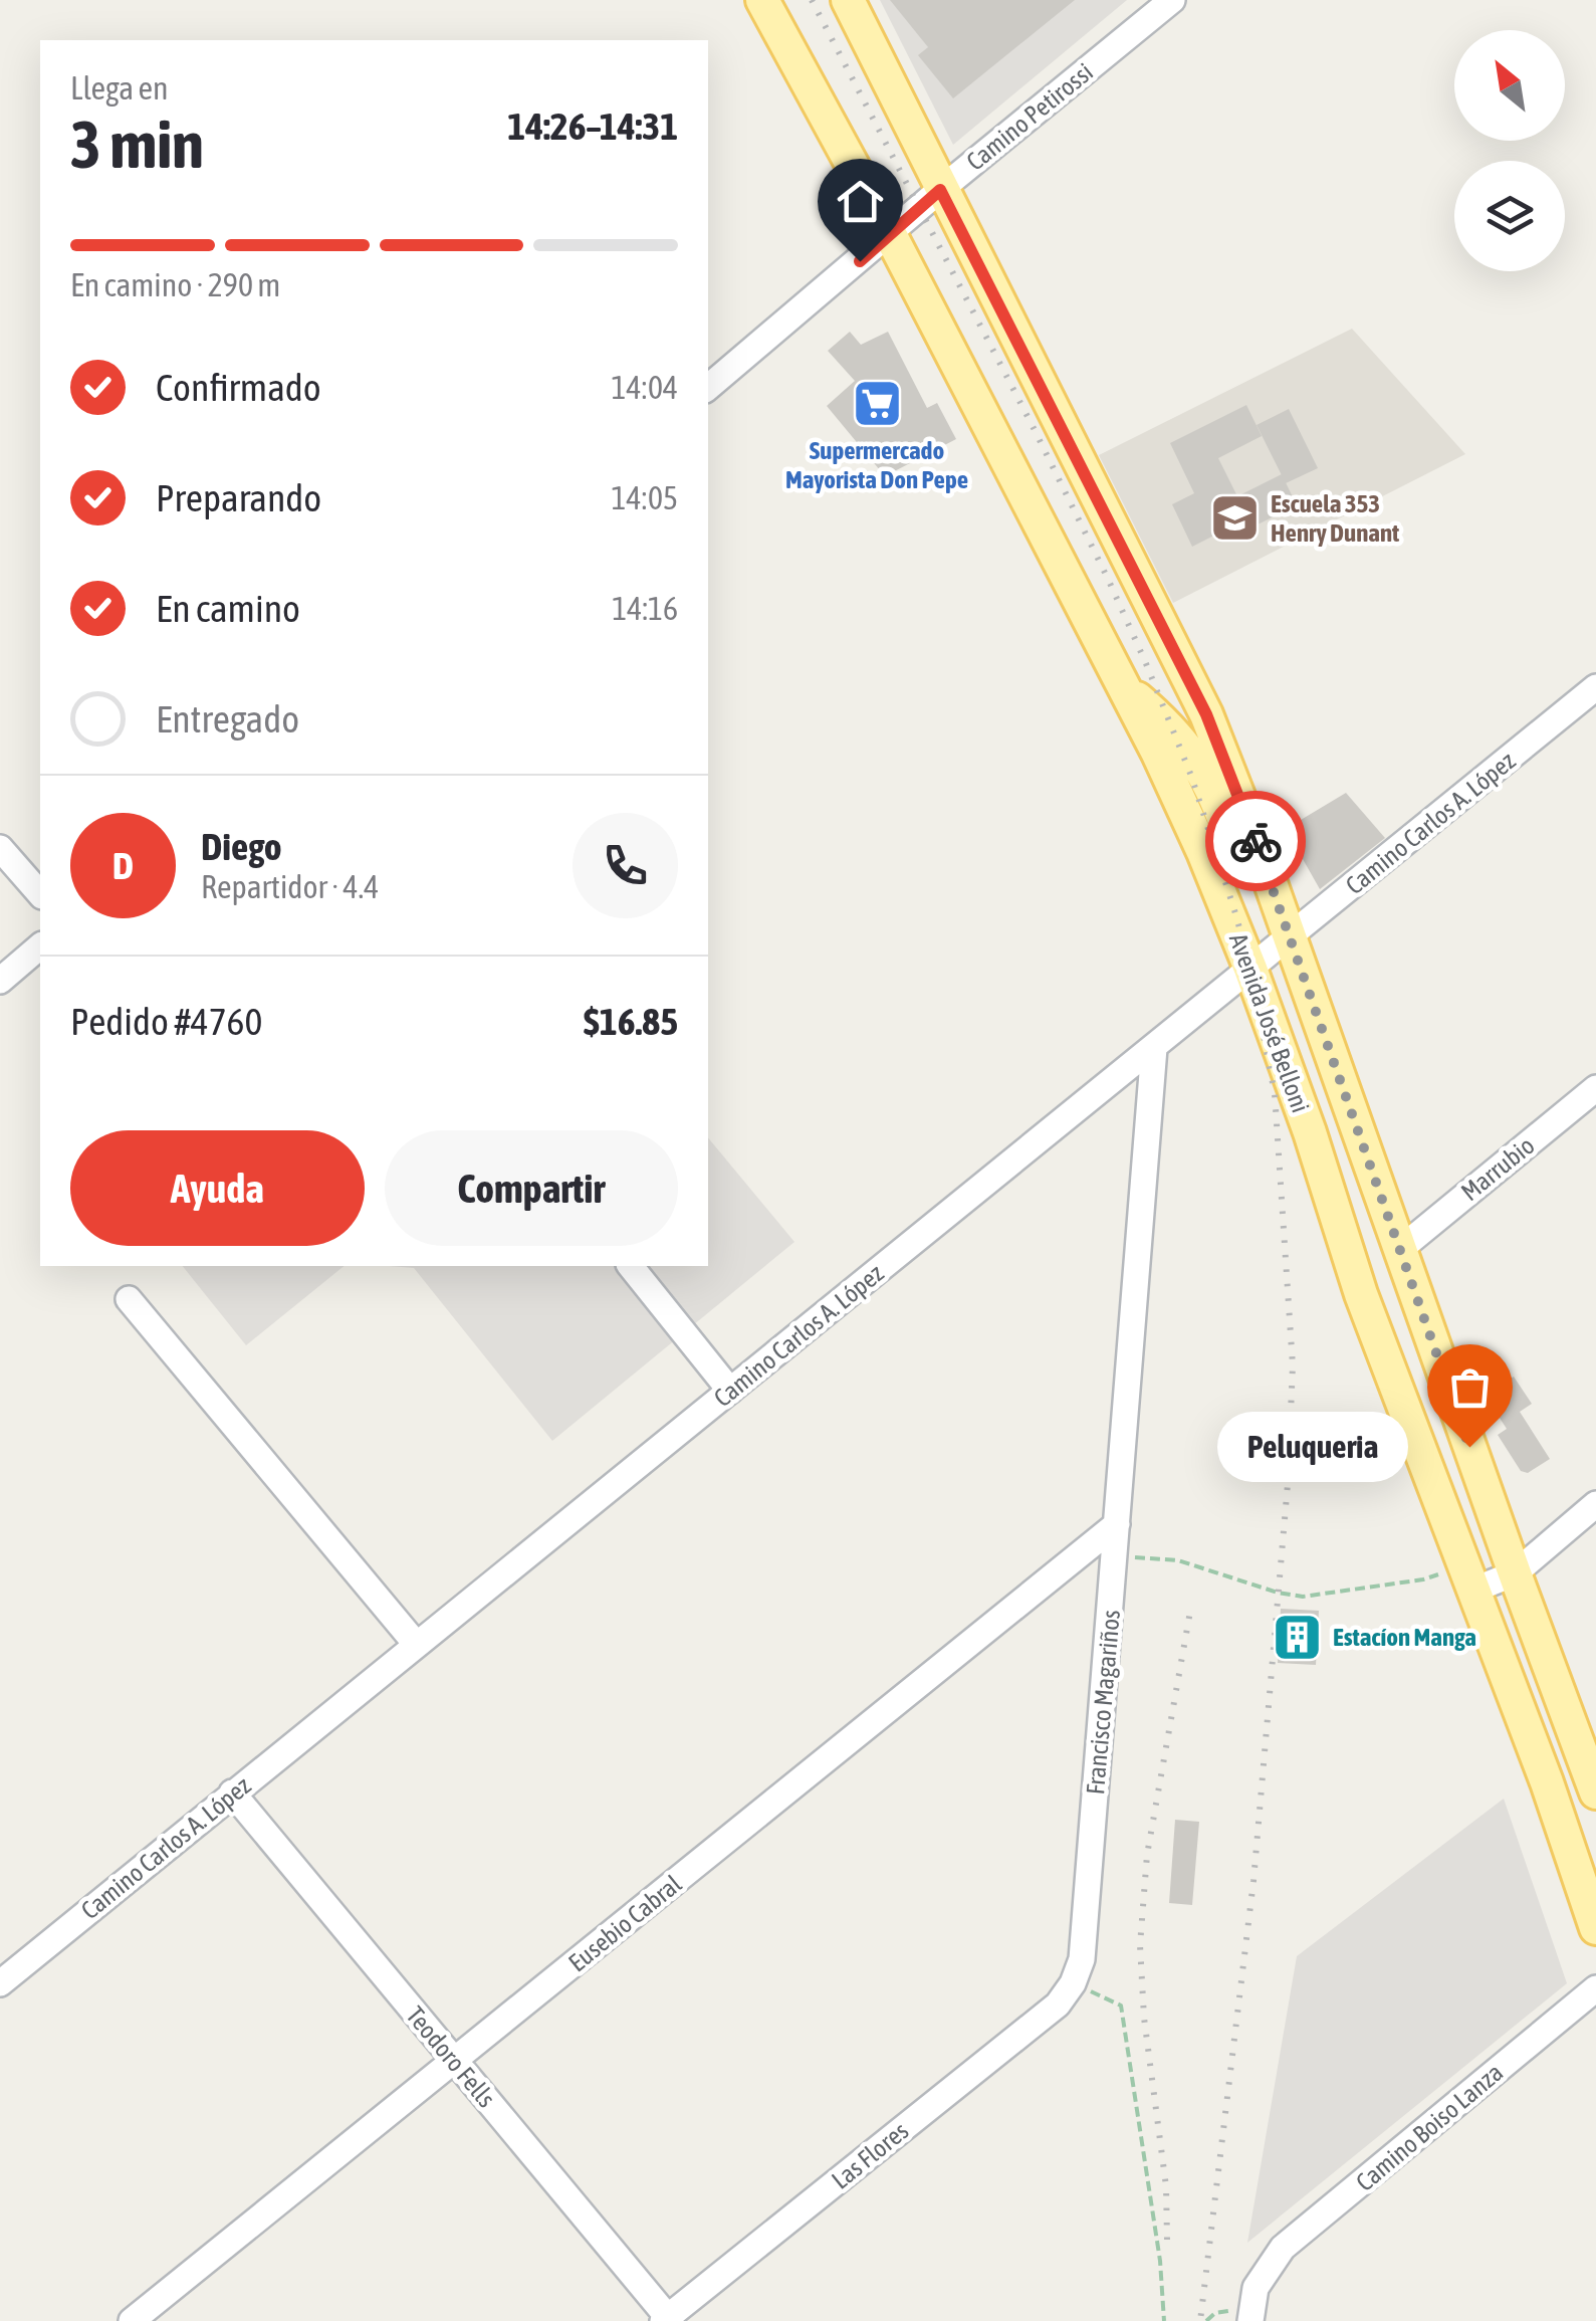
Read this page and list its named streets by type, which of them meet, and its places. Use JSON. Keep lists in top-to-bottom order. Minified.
{"streets":{"main road":["Avenida José Belloni"],"street":["Camino Petirossi","Camino Carlos A. López","Marrubio","Francisco Magariños","Eusebio Cabral","Teodoro Fells","Camino Boiso Lanza","Las Flores"]},"crossings":[["Camino Petirossi","Avenida José Belloni"],["Camino Carlos A. López","Avenida José Belloni"],["Camino Carlos A. López","Francisco Magariños"],["Camino Carlos A. López","Teodoro Fells"],["Avenida José Belloni","Marrubio"],["Francisco Magariños","Eusebio Cabral"],["Francisco Magariños","Las Flores"],["Eusebio Cabral","Teodoro Fells"],["Teodoro Fells","Las Flores"]],"places":{"supermarket":["Supermercado Mayorista Don Pepe"],"school or university":["Escuela 353 Henry Dunant"],"other":["Peluqueria"],"building":["Estacíon Manga"]},"north":"top left","page":{"heading":["3 min","Llega en","14:26–14:31"],"panel":["Diego","Repartidor · 4.4","Pedido #4760","$16.85"],"bar":"En camino · 290 m","list":[["Confirmado","14:04"],["Preparando","14:05"],["En camino","14:16"],"Entregado"],"round":"D","buttons":["Ayuda","Compartir"],"bubble":"Peluqueria"}}
